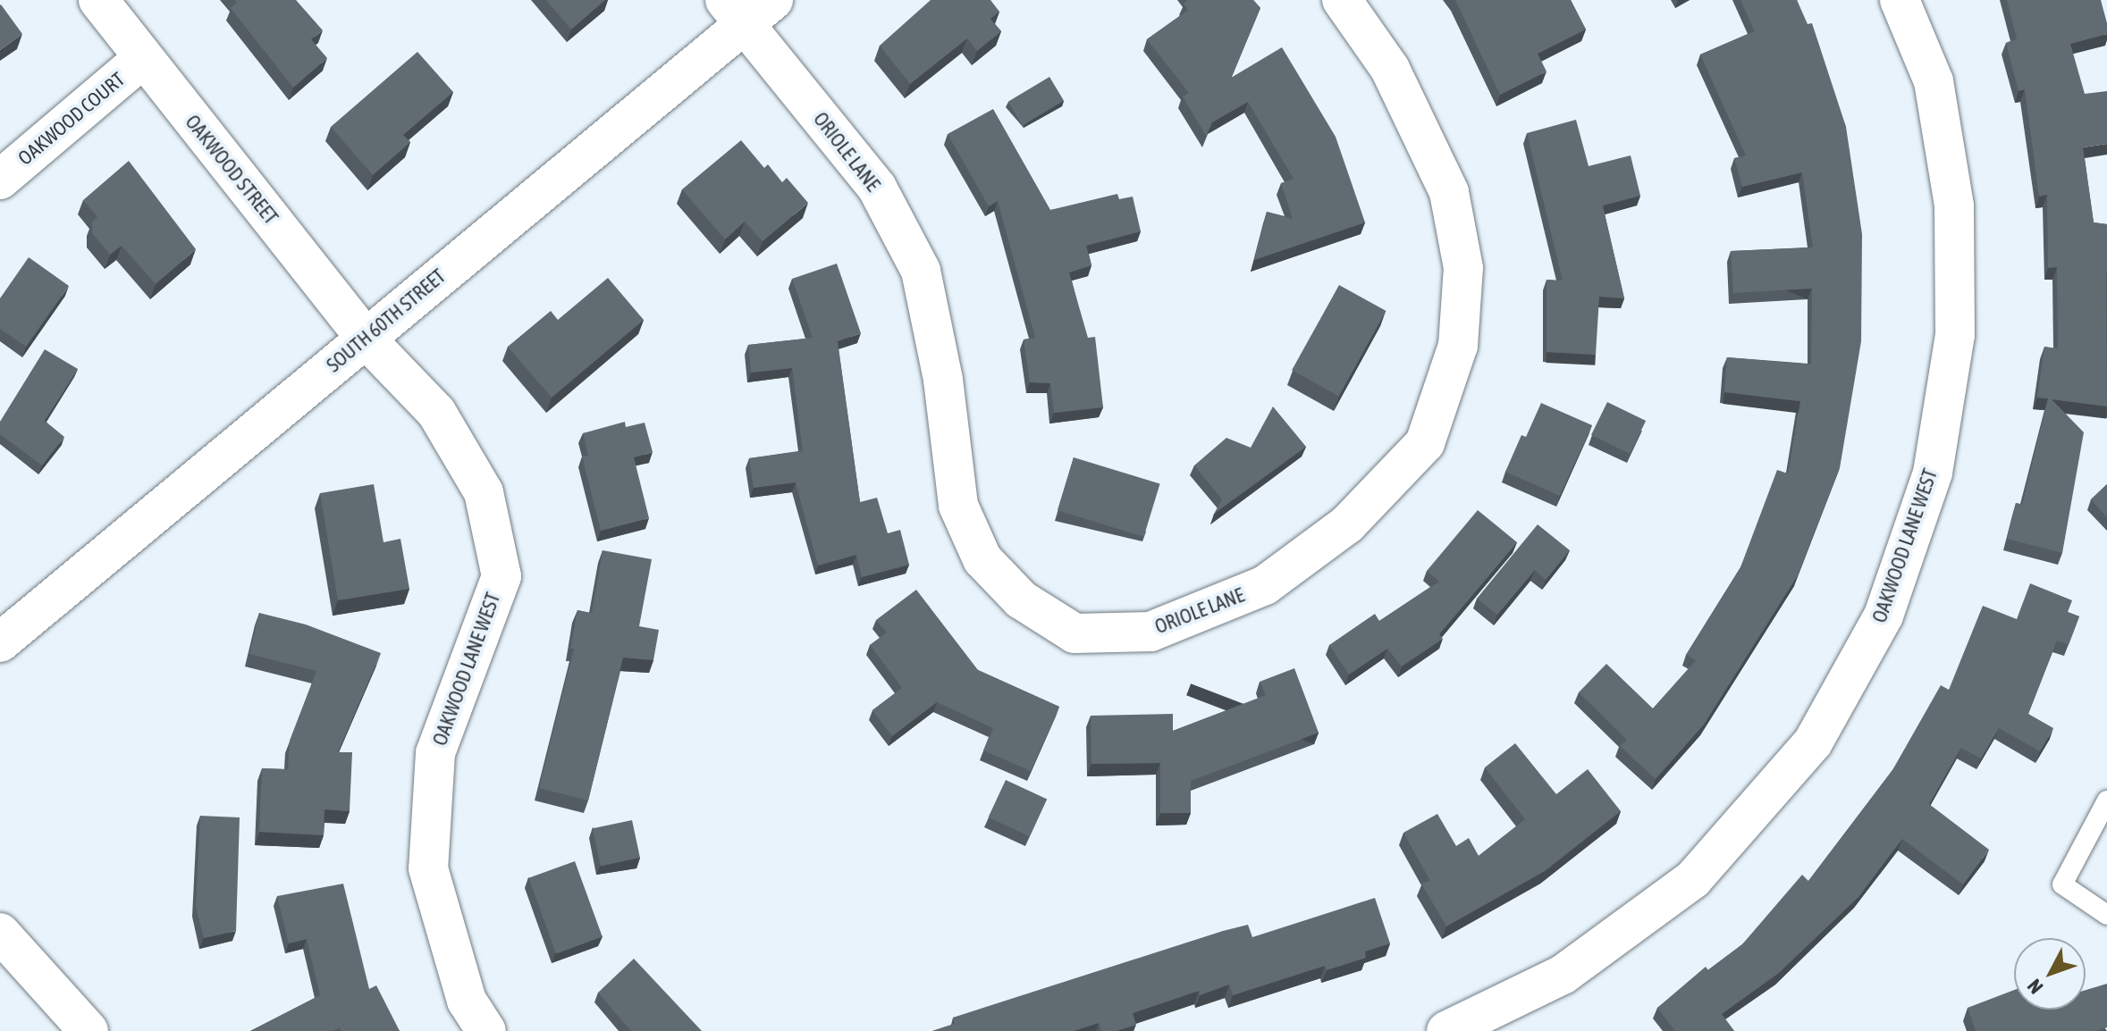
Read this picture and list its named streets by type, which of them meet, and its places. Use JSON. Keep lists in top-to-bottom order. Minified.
{"streets":{"street":["OAKWOOD COURT","ORIOLE LANE","OAKWOOD STREET","SOUTH 60TH STREET","OAKWOOD LANE WEST"]},"crossings":[["OAKWOOD COURT","OAKWOOD STREET"],["ORIOLE LANE","SOUTH 60TH STREET"],["OAKWOOD STREET","SOUTH 60TH STREET"],["OAKWOOD STREET","OAKWOOD LANE WEST"],["SOUTH 60TH STREET","OAKWOOD LANE WEST"]],"north":"bottom left"}
